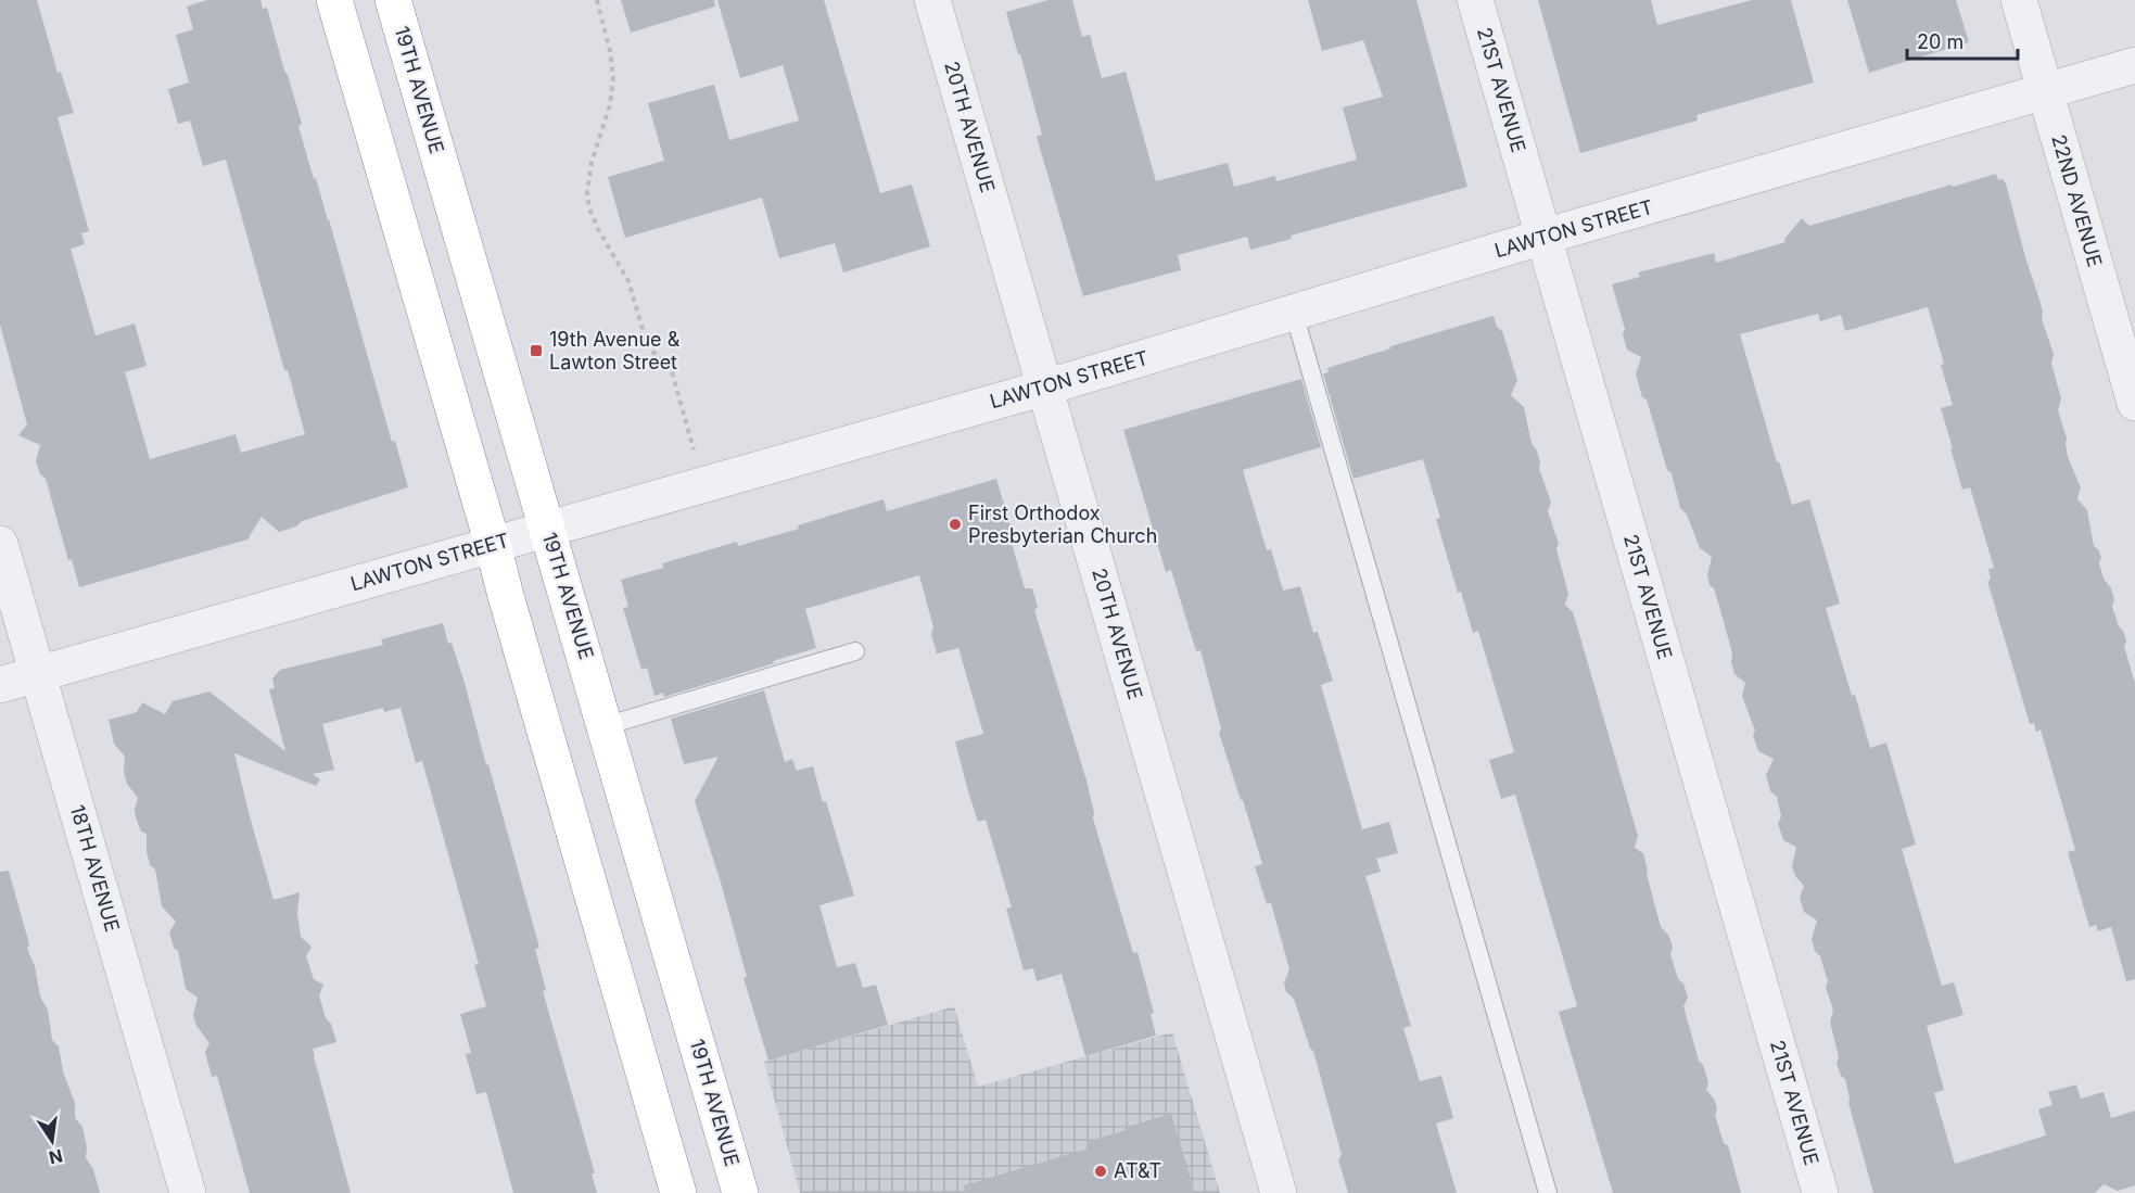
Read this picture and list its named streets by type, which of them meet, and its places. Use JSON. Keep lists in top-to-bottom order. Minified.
{"streets":{"highway":["19TH AVENUE"],"street":["21ST AVENUE","20TH AVENUE","22ND AVENUE","LAWTON STREET","18TH AVENUE"]},"crossings":[["19TH AVENUE","LAWTON STREET"],["21ST AVENUE","LAWTON STREET"],["20TH AVENUE","LAWTON STREET"],["22ND AVENUE","LAWTON STREET"],["LAWTON STREET","18TH AVENUE"]],"places":{"transit":["19th Avenue & Lawton Street"],"other":["First Orthodox Presbyterian Church","AT&T"]},"scale_bar":"20 m","north":"bottom"}
